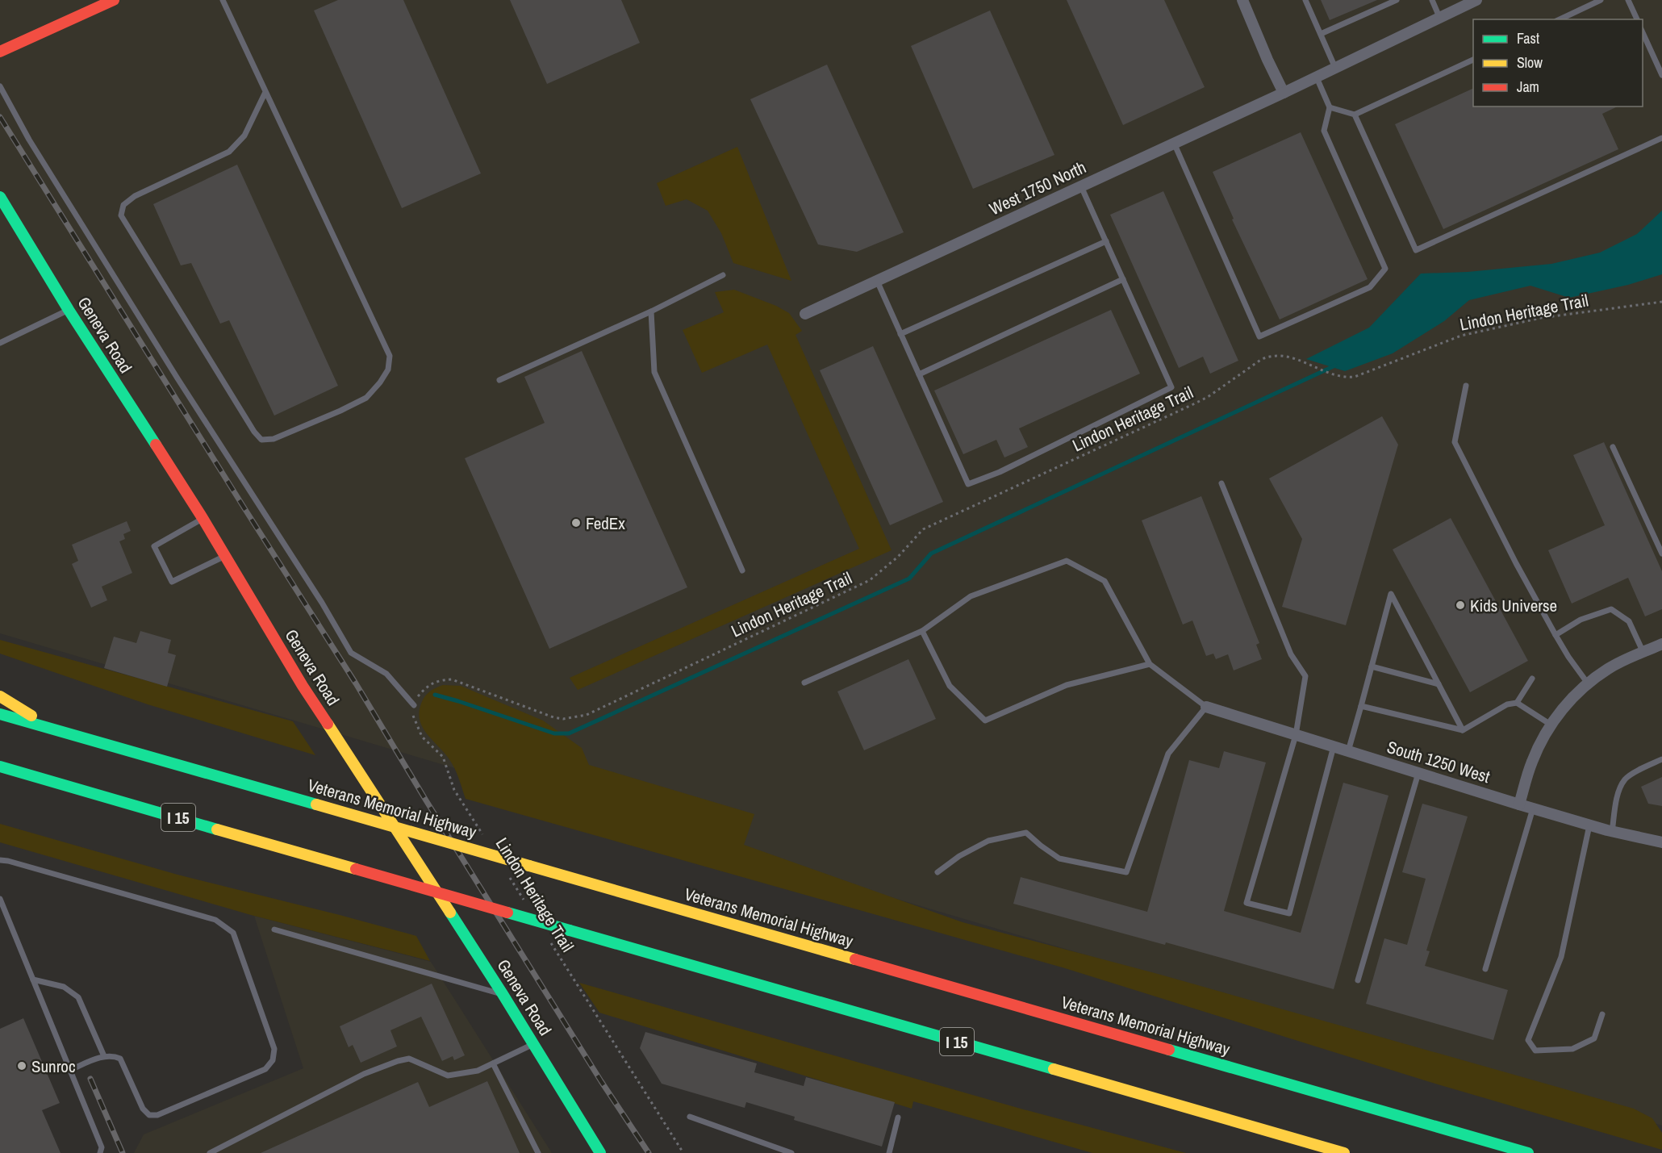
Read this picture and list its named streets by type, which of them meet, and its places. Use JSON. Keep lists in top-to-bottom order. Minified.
{"streets":{"main road":["Geneva Road","Veterans Memorial Highway","I 15"],"street":["West 1750 North","South 1250 West"],"path":["Lindon Heritage Trail"]},"places":["FedEx","Kids Universe","Sunroc"],"legend":["Fast","Slow","Jam"]}
